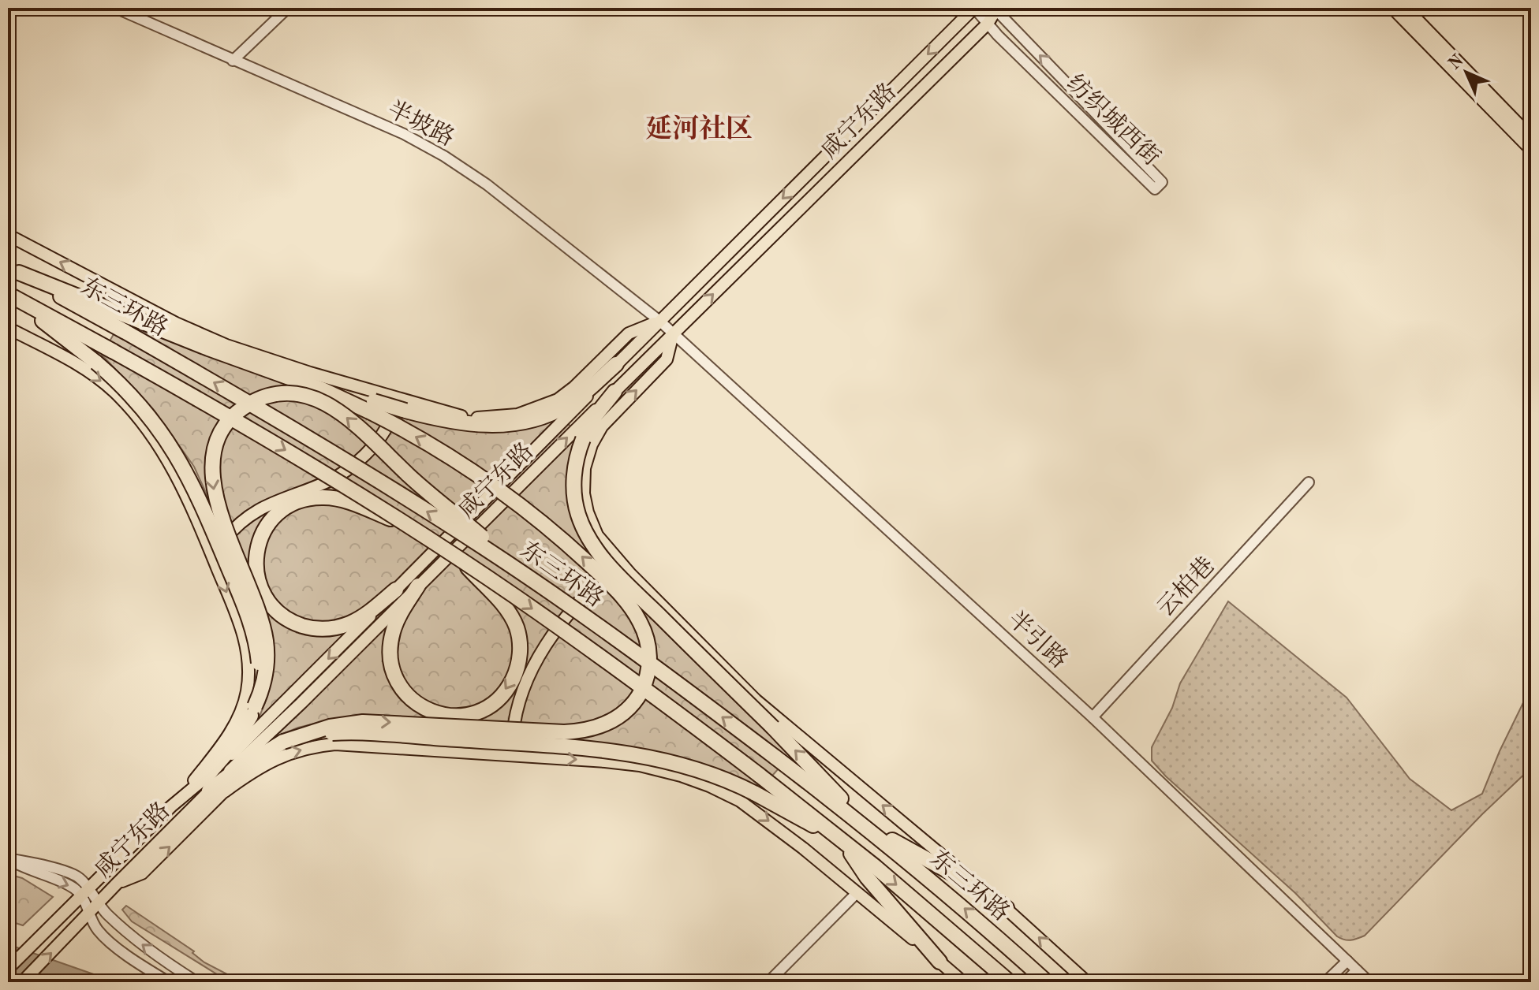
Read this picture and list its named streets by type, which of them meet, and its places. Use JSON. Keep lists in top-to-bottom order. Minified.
{"streets":{"highway":["东三环路"],"main road":["咸宁东路"],"street":["纺织城西街","半坡路","云柏巷","半引路"]},"crossings":[["纺织城西街","咸宁东路"],["咸宁东路","半坡路"],["咸宁东路","半引路"],["半坡路","半引路"],["云柏巷","半引路"]],"districts":["延河社区"],"north":"top left"}
